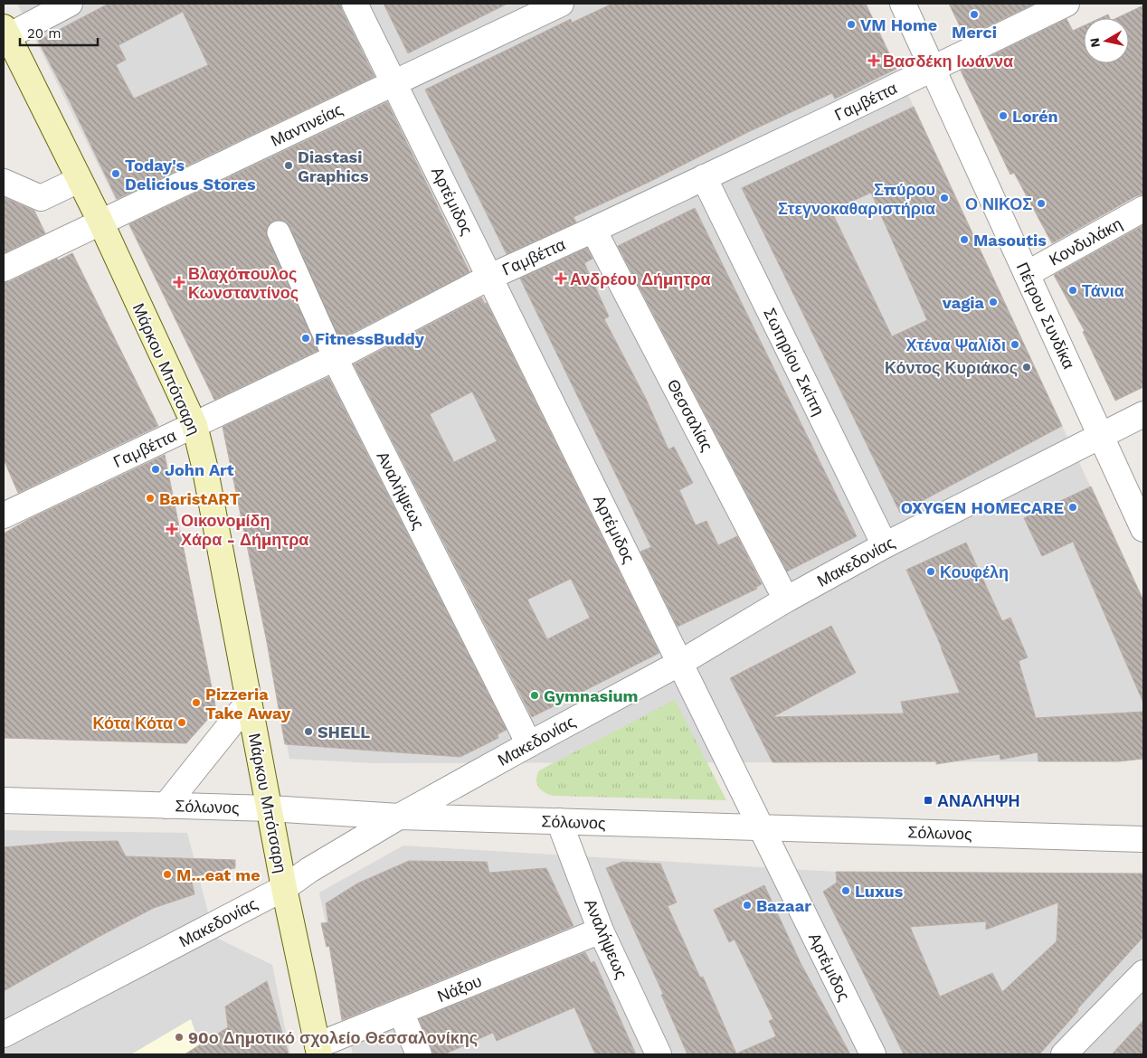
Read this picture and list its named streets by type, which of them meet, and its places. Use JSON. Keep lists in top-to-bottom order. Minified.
{"streets":{"main road":["Μάρκου Μπότσαρη"],"street":["Γαμβέττα","Μαντινείας","Αρτέμιδος","Κονδυλάκη","Πέτρου Συνδίκα","Σωτηρίου Σκίπη","Θεσσαλίας","Αναλήψεως","Μακεδονίας","Σόλωνος","Νάξου"]},"crossings":[["Γαμβέττα","Αρτέμιδος"],["Γαμβέττα","Πέτρου Συνδίκα"],["Γαμβέττα","Σωτηρίου Σκίπη"],["Γαμβέττα","Μάρκου Μπότσαρη"],["Γαμβέττα","Θεσσαλίας"],["Γαμβέττα","Αναλήψεως"],["Μαντινείας","Αρτέμιδος"],["Μαντινείας","Μάρκου Μπότσαρη"],["Αρτέμιδος","Μακεδονίας"],["Αρτέμιδος","Σόλωνος"],["Κονδυλάκη","Πέτρου Συνδίκα"],["Πέτρου Συνδίκα","Μακεδονίας"],["Σωτηρίου Σκίπη","Μακεδονίας"],["Μάρκου Μπότσαρη","Μακεδονίας"],["Μάρκου Μπότσαρη","Σόλωνος"],["Μάρκου Μπότσαρη","Νάξου"],["Θεσσαλίας","Μακεδονίας"],["Αναλήψεως","Μακεδονίας"],["Αναλήψεως","Σόλωνος"],["Αναλήψεως","Νάξου"],["Μακεδονίας","Σόλωνος"]],"places":{"other":["Merci","VM Home","Lorén","Diastasi Graphics","Today's Delicious Stores","Σπύρου Στεγνοκαθαριστήρια","Ο ΝΙΚΟΣ","Masoutis","Τάνια","vagia","FitnessBuddy","Χτένα Ψαλίδι","Κόντος Κυριάκος","John Art","BaristART","OXYGEN HOMECARE","Κουφέλη","Gymnasium","Pizzeria Take Away","Κότα Κότα","SHELL","M...eat me","Luxus","Bazaar","90ο Δημοτικό σχολείο Θεσσαλονίκης"],"health":["Βασδέκη Ιωάννα","Ανδρέου Δήμητρα","Βλαχόπουλος Κωνσταντίνος","Οικονομίδη Χάρα - Δήμητρα"],"transit":["ΑΝΑΛΗΨΗ"]},"scale_bar":"20 m","north":"left"}
